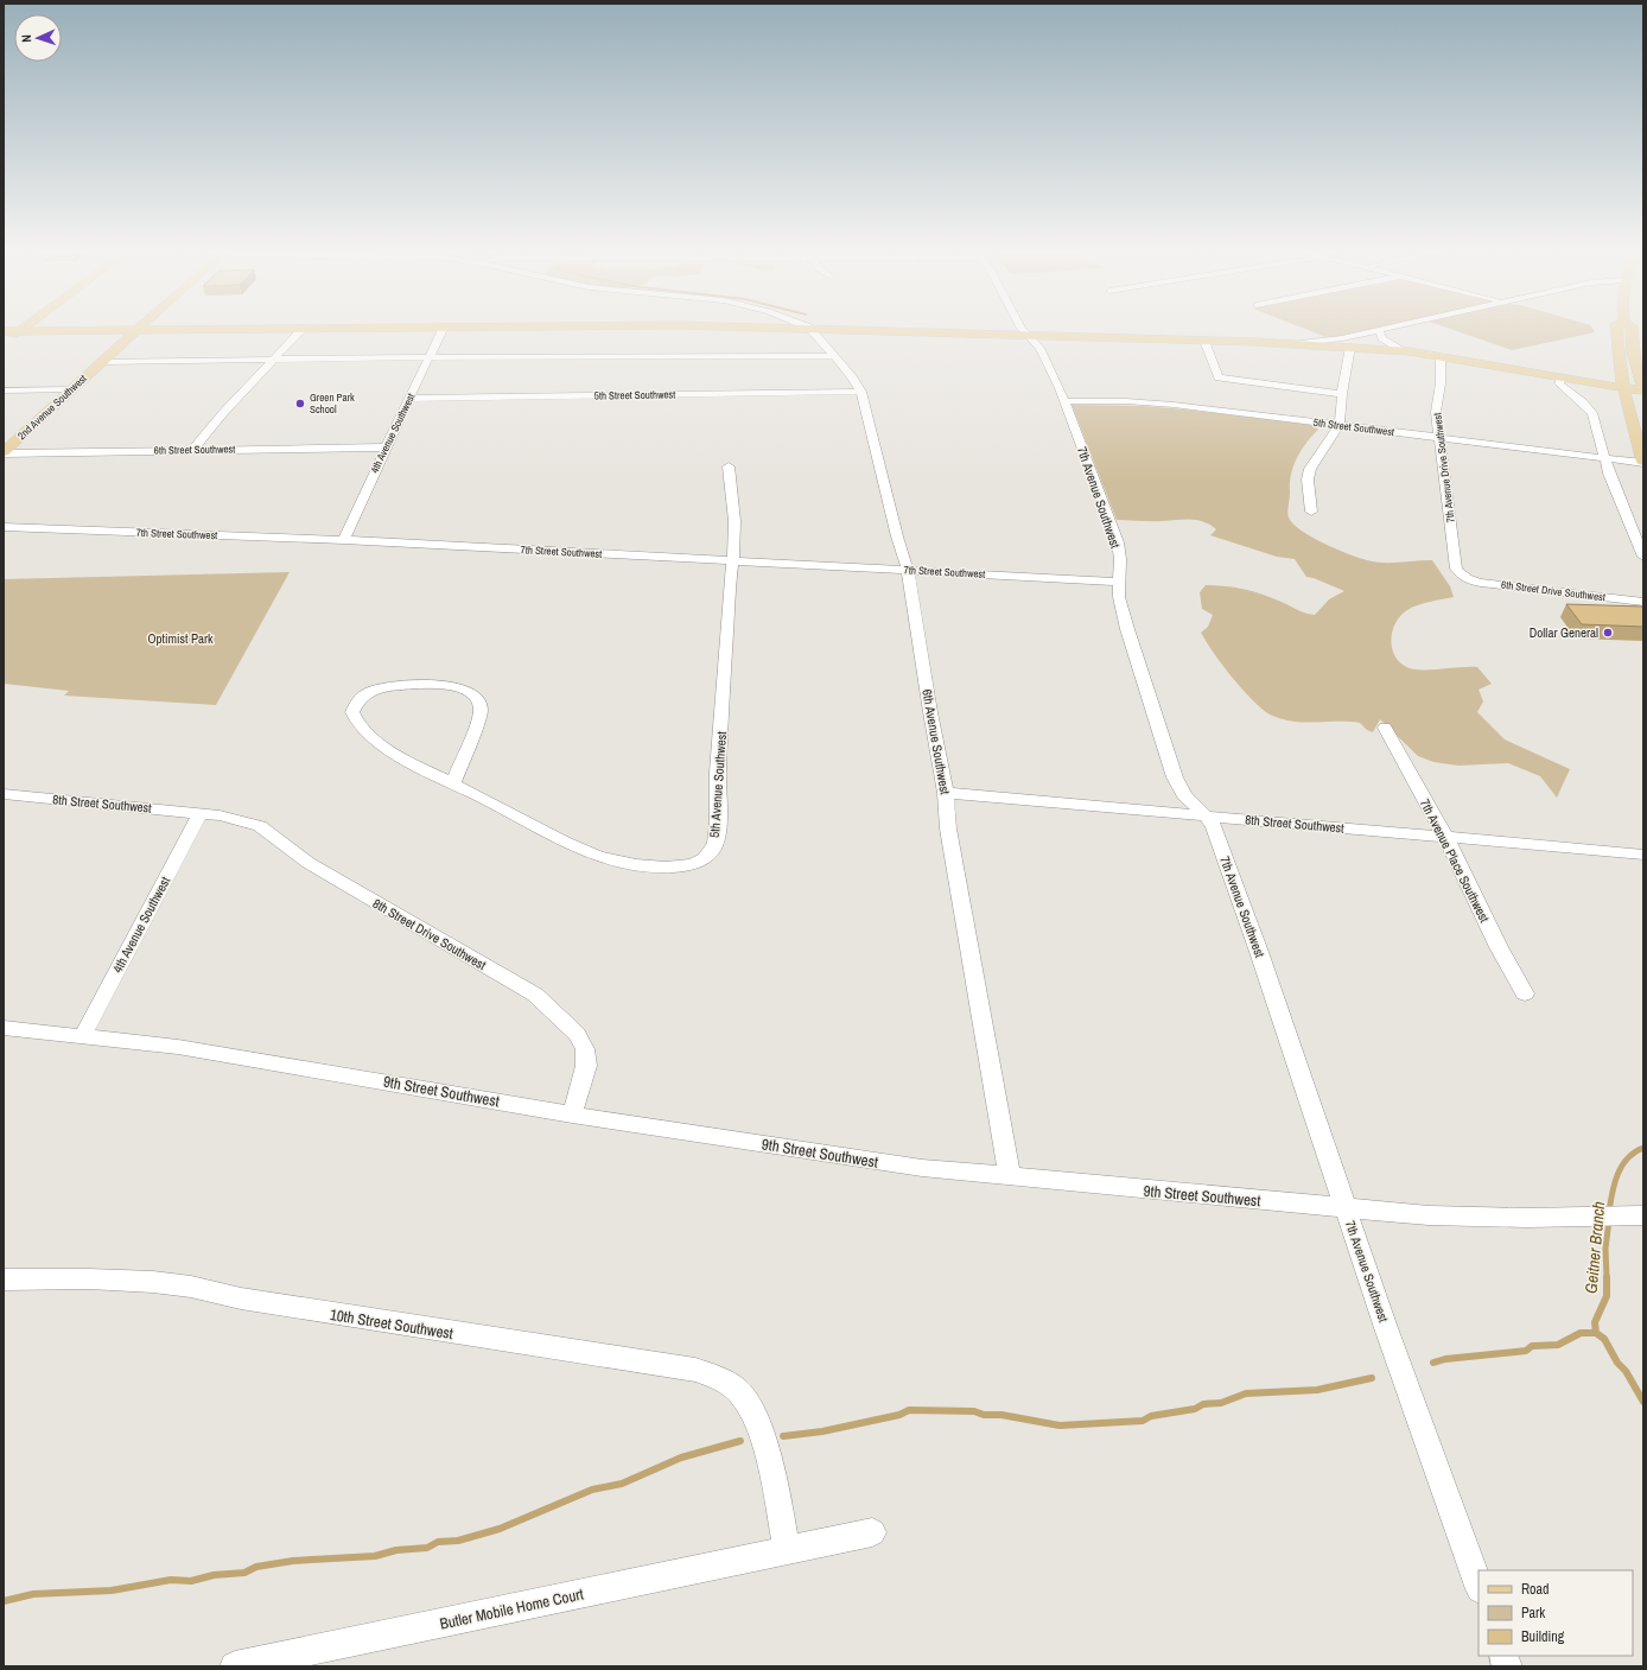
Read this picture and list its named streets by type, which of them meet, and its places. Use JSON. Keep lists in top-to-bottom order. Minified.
{"streets":{"main road":["2nd Avenue Southwest"],"street":["5th Street Southwest","4th Avenue Southwest","6th Street Southwest","7th Avenue Drive Southwest","7th Avenue Southwest","7th Street Southwest","6th Street Drive Southwest","6th Avenue Southwest","5th Avenue Southwest","8th Street Southwest","7th Avenue Place Southwest","8th Street Drive Southwest","9th Street Southwest","10th Street Southwest","Butler Mobile Home Court"]},"crossings":[["5th Street Southwest","4th Avenue Southwest"],["5th Street Southwest","7th Avenue Drive Southwest"],["5th Street Southwest","7th Avenue Southwest"],["5th Street Southwest","6th Avenue Southwest"],["2nd Avenue Southwest","6th Street Southwest"],["4th Avenue Southwest","6th Street Southwest"],["4th Avenue Southwest","7th Street Southwest"],["4th Avenue Southwest","8th Street Southwest"],["4th Avenue Southwest","8th Street Drive Southwest"],["4th Avenue Southwest","9th Street Southwest"],["7th Avenue Drive Southwest","6th Street Drive Southwest"],["7th Avenue Southwest","7th Street Southwest"],["7th Avenue Southwest","8th Street Southwest"],["7th Avenue Southwest","9th Street Southwest"],["7th Street Southwest","6th Avenue Southwest"],["7th Street Southwest","5th Avenue Southwest"],["6th Avenue Southwest","8th Street Southwest"],["6th Avenue Southwest","9th Street Southwest"],["8th Street Southwest","7th Avenue Place Southwest"],["8th Street Southwest","8th Street Drive Southwest"],["8th Street Drive Southwest","9th Street Southwest"],["10th Street Southwest","Butler Mobile Home Court"]],"water":["Geitner Branch"],"parks":["Optimist Park"],"places":["Green Park School","Dollar General"],"legend":["Road","Park","Building"],"north":"left"}
